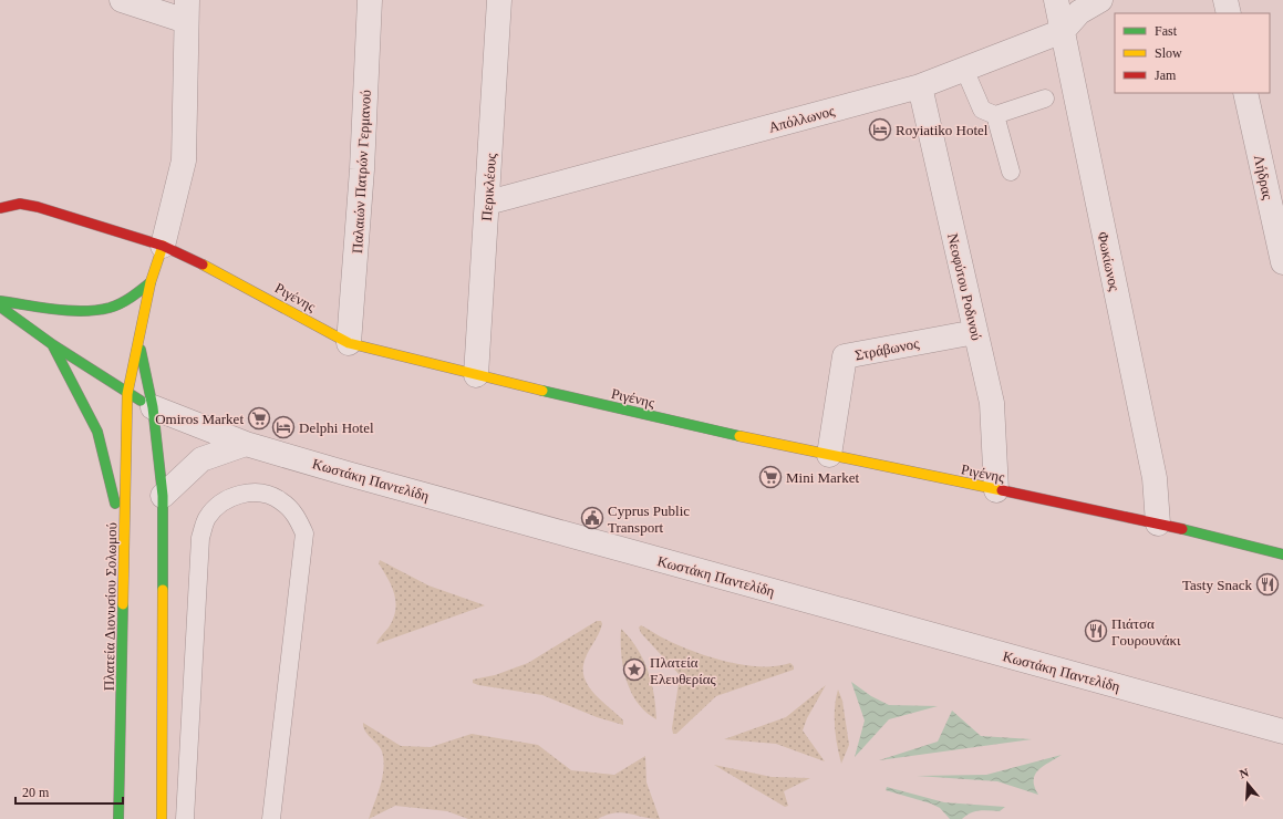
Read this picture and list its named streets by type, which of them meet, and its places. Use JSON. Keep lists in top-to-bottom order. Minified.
{"streets":{"street":["Απόλλωνος","Παλαιών Πατρών Γερμανού","Λήδρας","Περικλέους","Φωκίωνος","Νεοφύτου Ροδινού","Ριγένης","Στράβωνος","Kωστάκη Παντελίδη","Πλατεία Διονυσίου Σολωμού"]},"crossings":[["Απόλλωνος","Περικλέους"],["Απόλλωνος","Φωκίωνος"],["Απόλλωνος","Νεοφύτου Ροδινού"],["Παλαιών Πατρών Γερμανού","Ριγένης"],["Περικλέους","Ριγένης"],["Φωκίωνος","Ριγένης"],["Νεοφύτου Ροδινού","Ριγένης"],["Νεοφύτου Ροδινού","Στράβωνος"],["Ριγένης","Στράβωνος"],["Ριγένης","Πλατεία Διονυσίου Σολωμού"]],"places":{"hotel":["Royiatiko Hotel","Delphi Hotel"],"supermarket":["Omiros Market","Mini Market"],"public building":["Cyprus Public Transport"],"restaurant":["Tasty Snack","Πιάτσα Γουρουνάκι"],"place":["Πλατεία Ελευθερίας"]},"legend":["Fast","Slow","Jam"],"scale_bar":"20 m","north":"top"}
